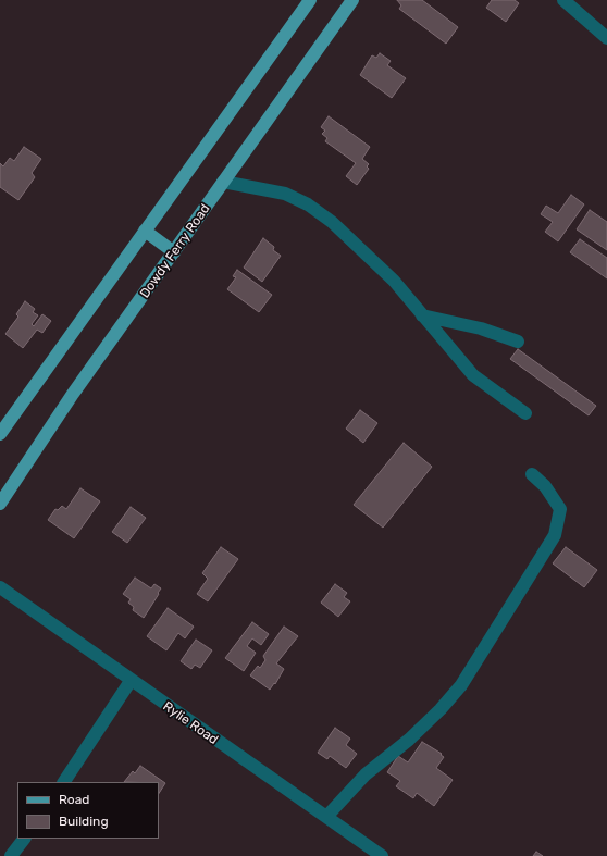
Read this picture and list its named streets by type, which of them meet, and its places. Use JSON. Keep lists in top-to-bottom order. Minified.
{"streets":{"main road":["Dowdy Ferry Road"],"street":["Rylie Road"]},"legend":["Road","Building"]}
